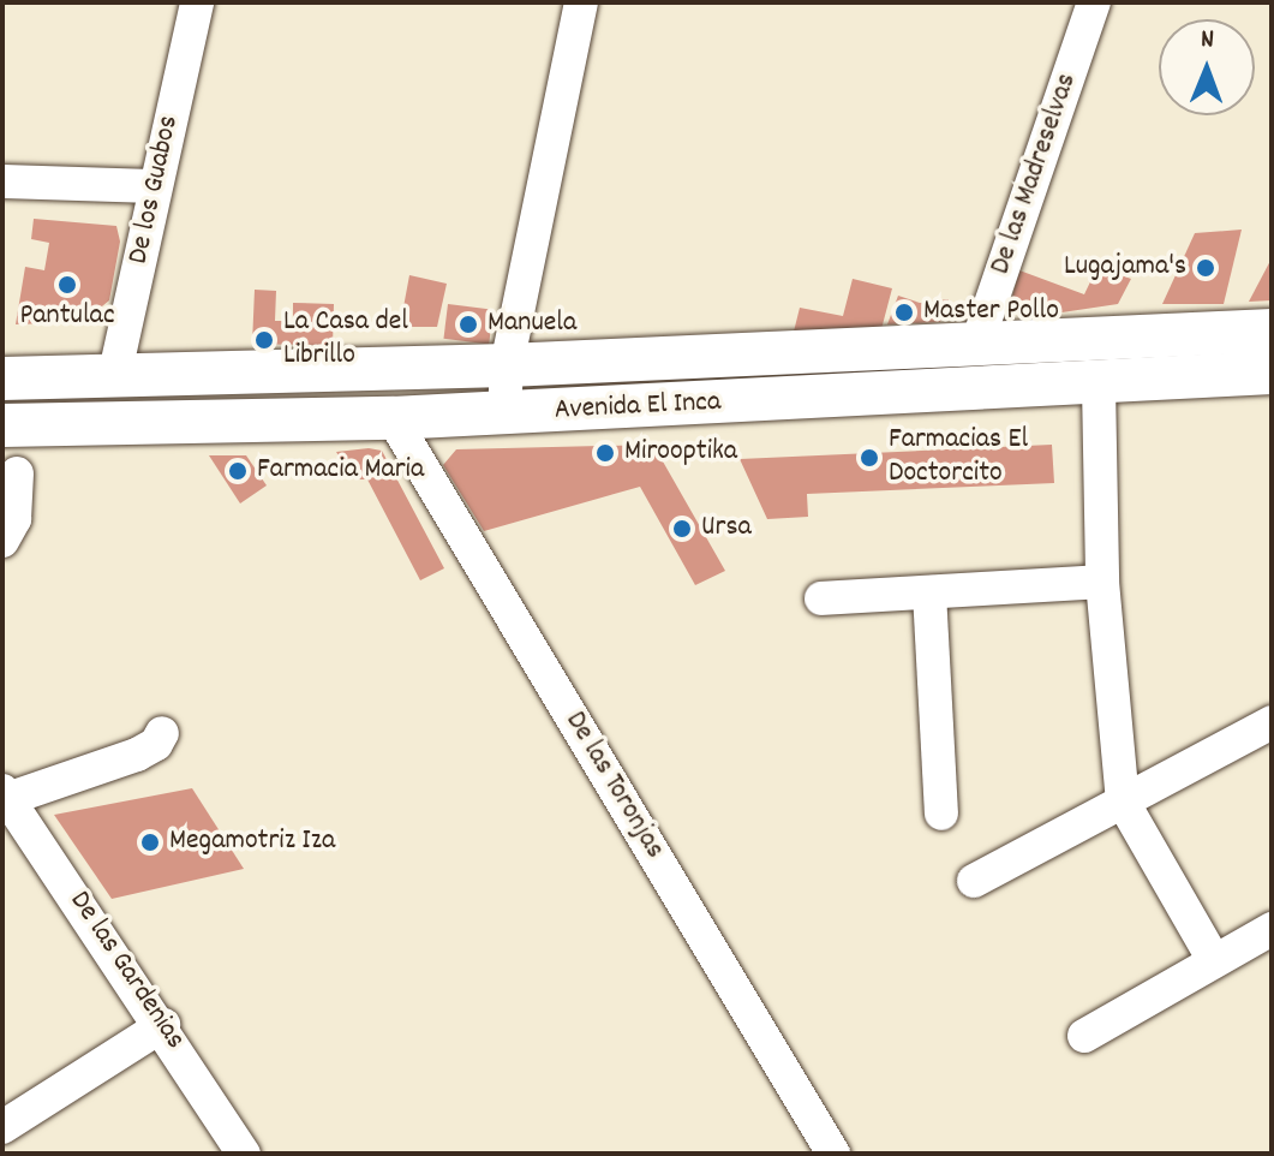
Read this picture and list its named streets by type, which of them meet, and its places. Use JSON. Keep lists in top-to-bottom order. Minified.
{"streets":{"main road":["Avenida El Inca"],"street":["De las Madreselvas","De los Guabos","De las Toronjas","De las Gardenias"]},"crossings":[["De las Madreselvas","Avenida El Inca"],["De los Guabos","Avenida El Inca"],["Avenida El Inca","De las Toronjas"]],"places":["Lugajama's","Pantulac","Master Pollo","Manuela","La Casa del Librillo","Mirooptika","Farmacias El Doctorcito","Farmacia Maria","Ursa","Megamotriz Iza"],"north":"top"}
